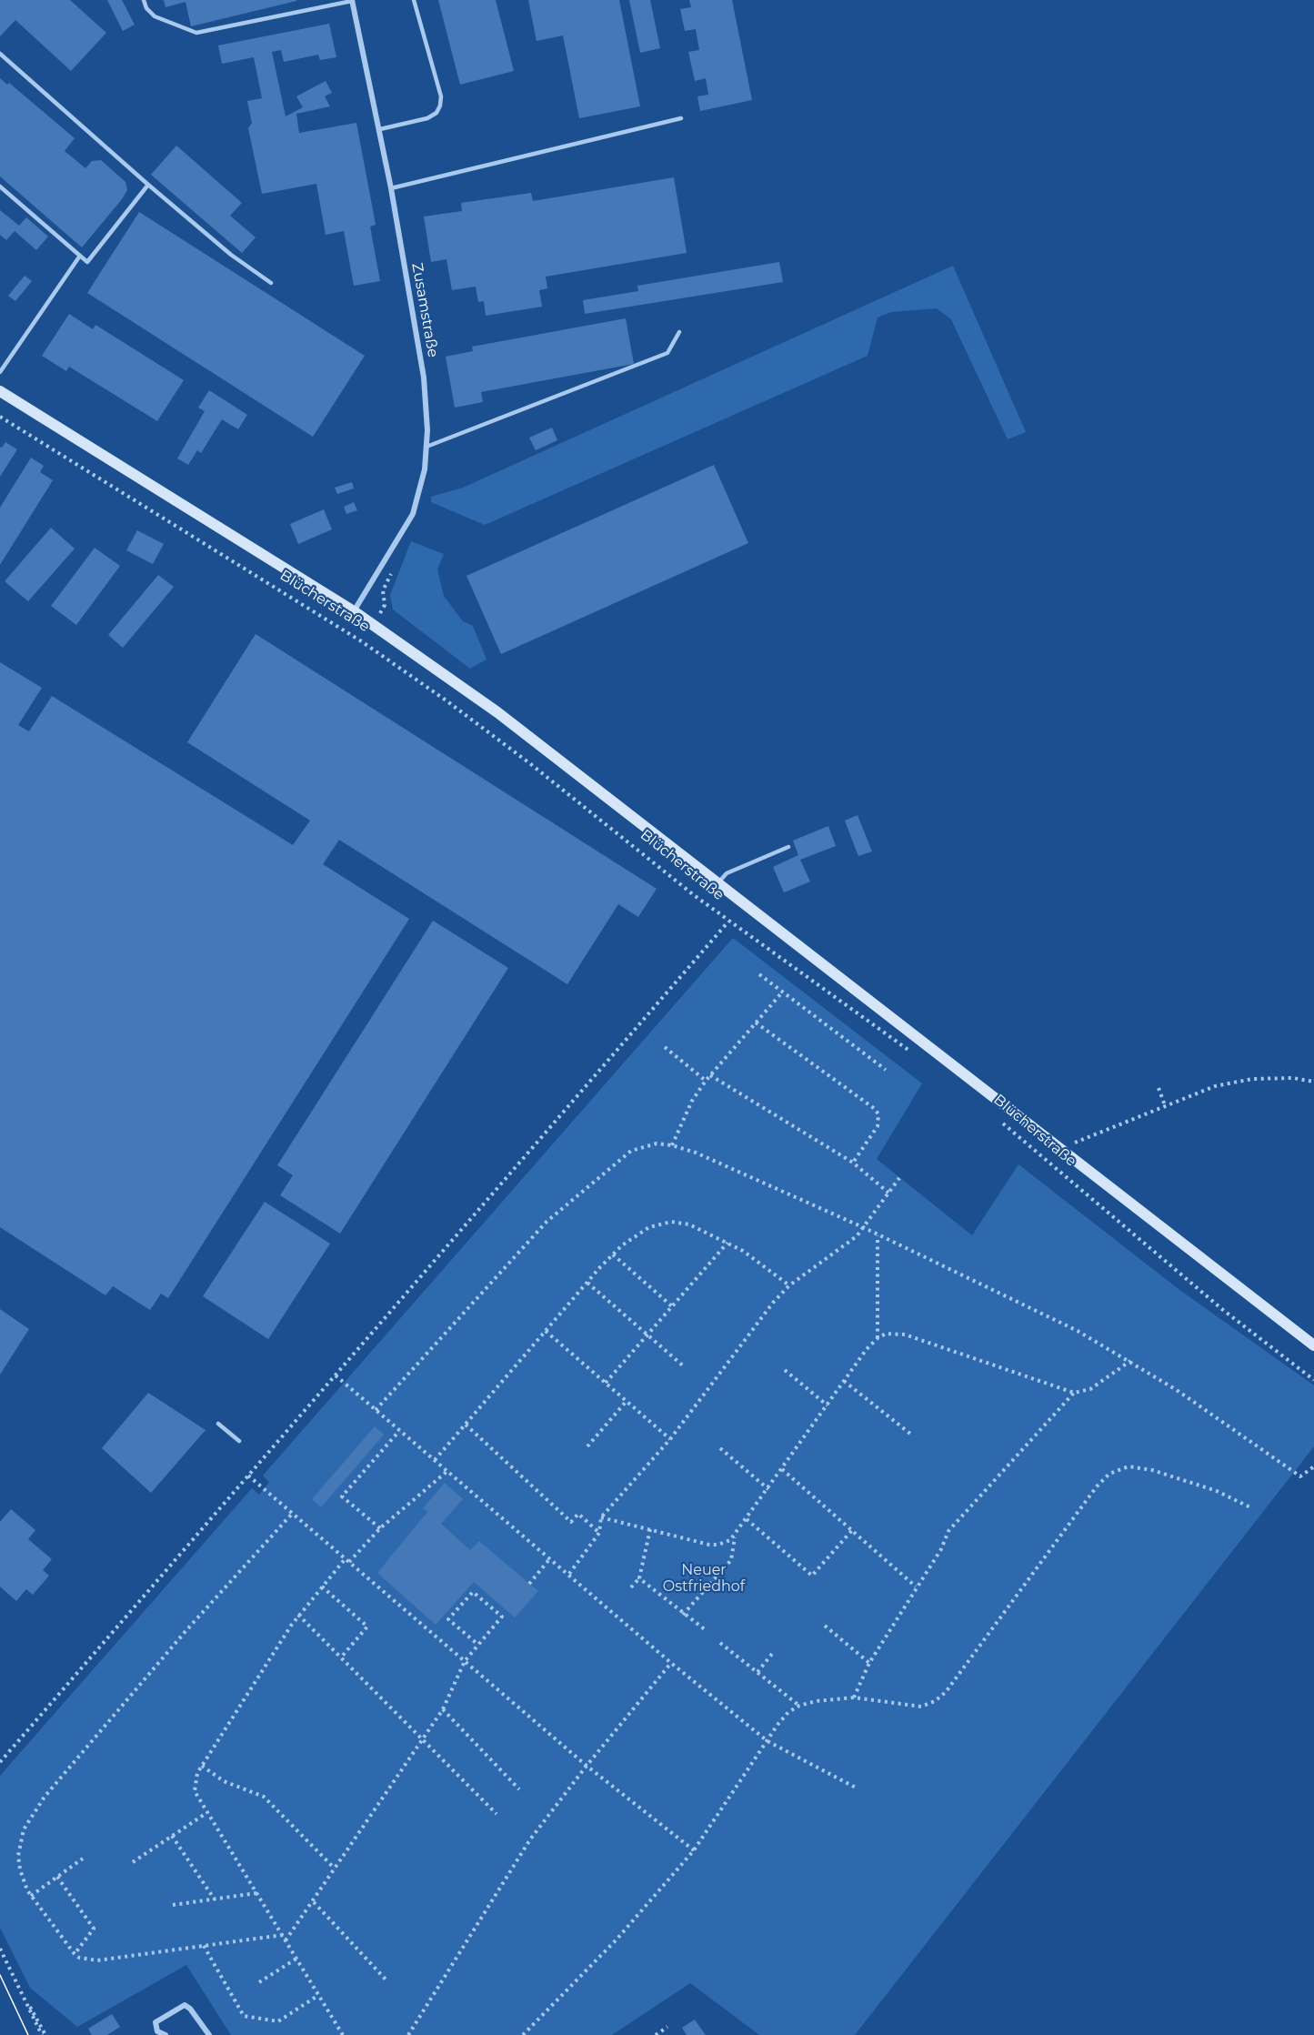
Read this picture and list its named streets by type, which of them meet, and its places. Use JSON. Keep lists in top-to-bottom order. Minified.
{"streets":{"main road":["Blücherstraße"],"street":["Zusamstraße"]},"crossings":[["Zusamstraße","Blücherstraße"]],"parks":["Neuer Ostfriedhof"]}
